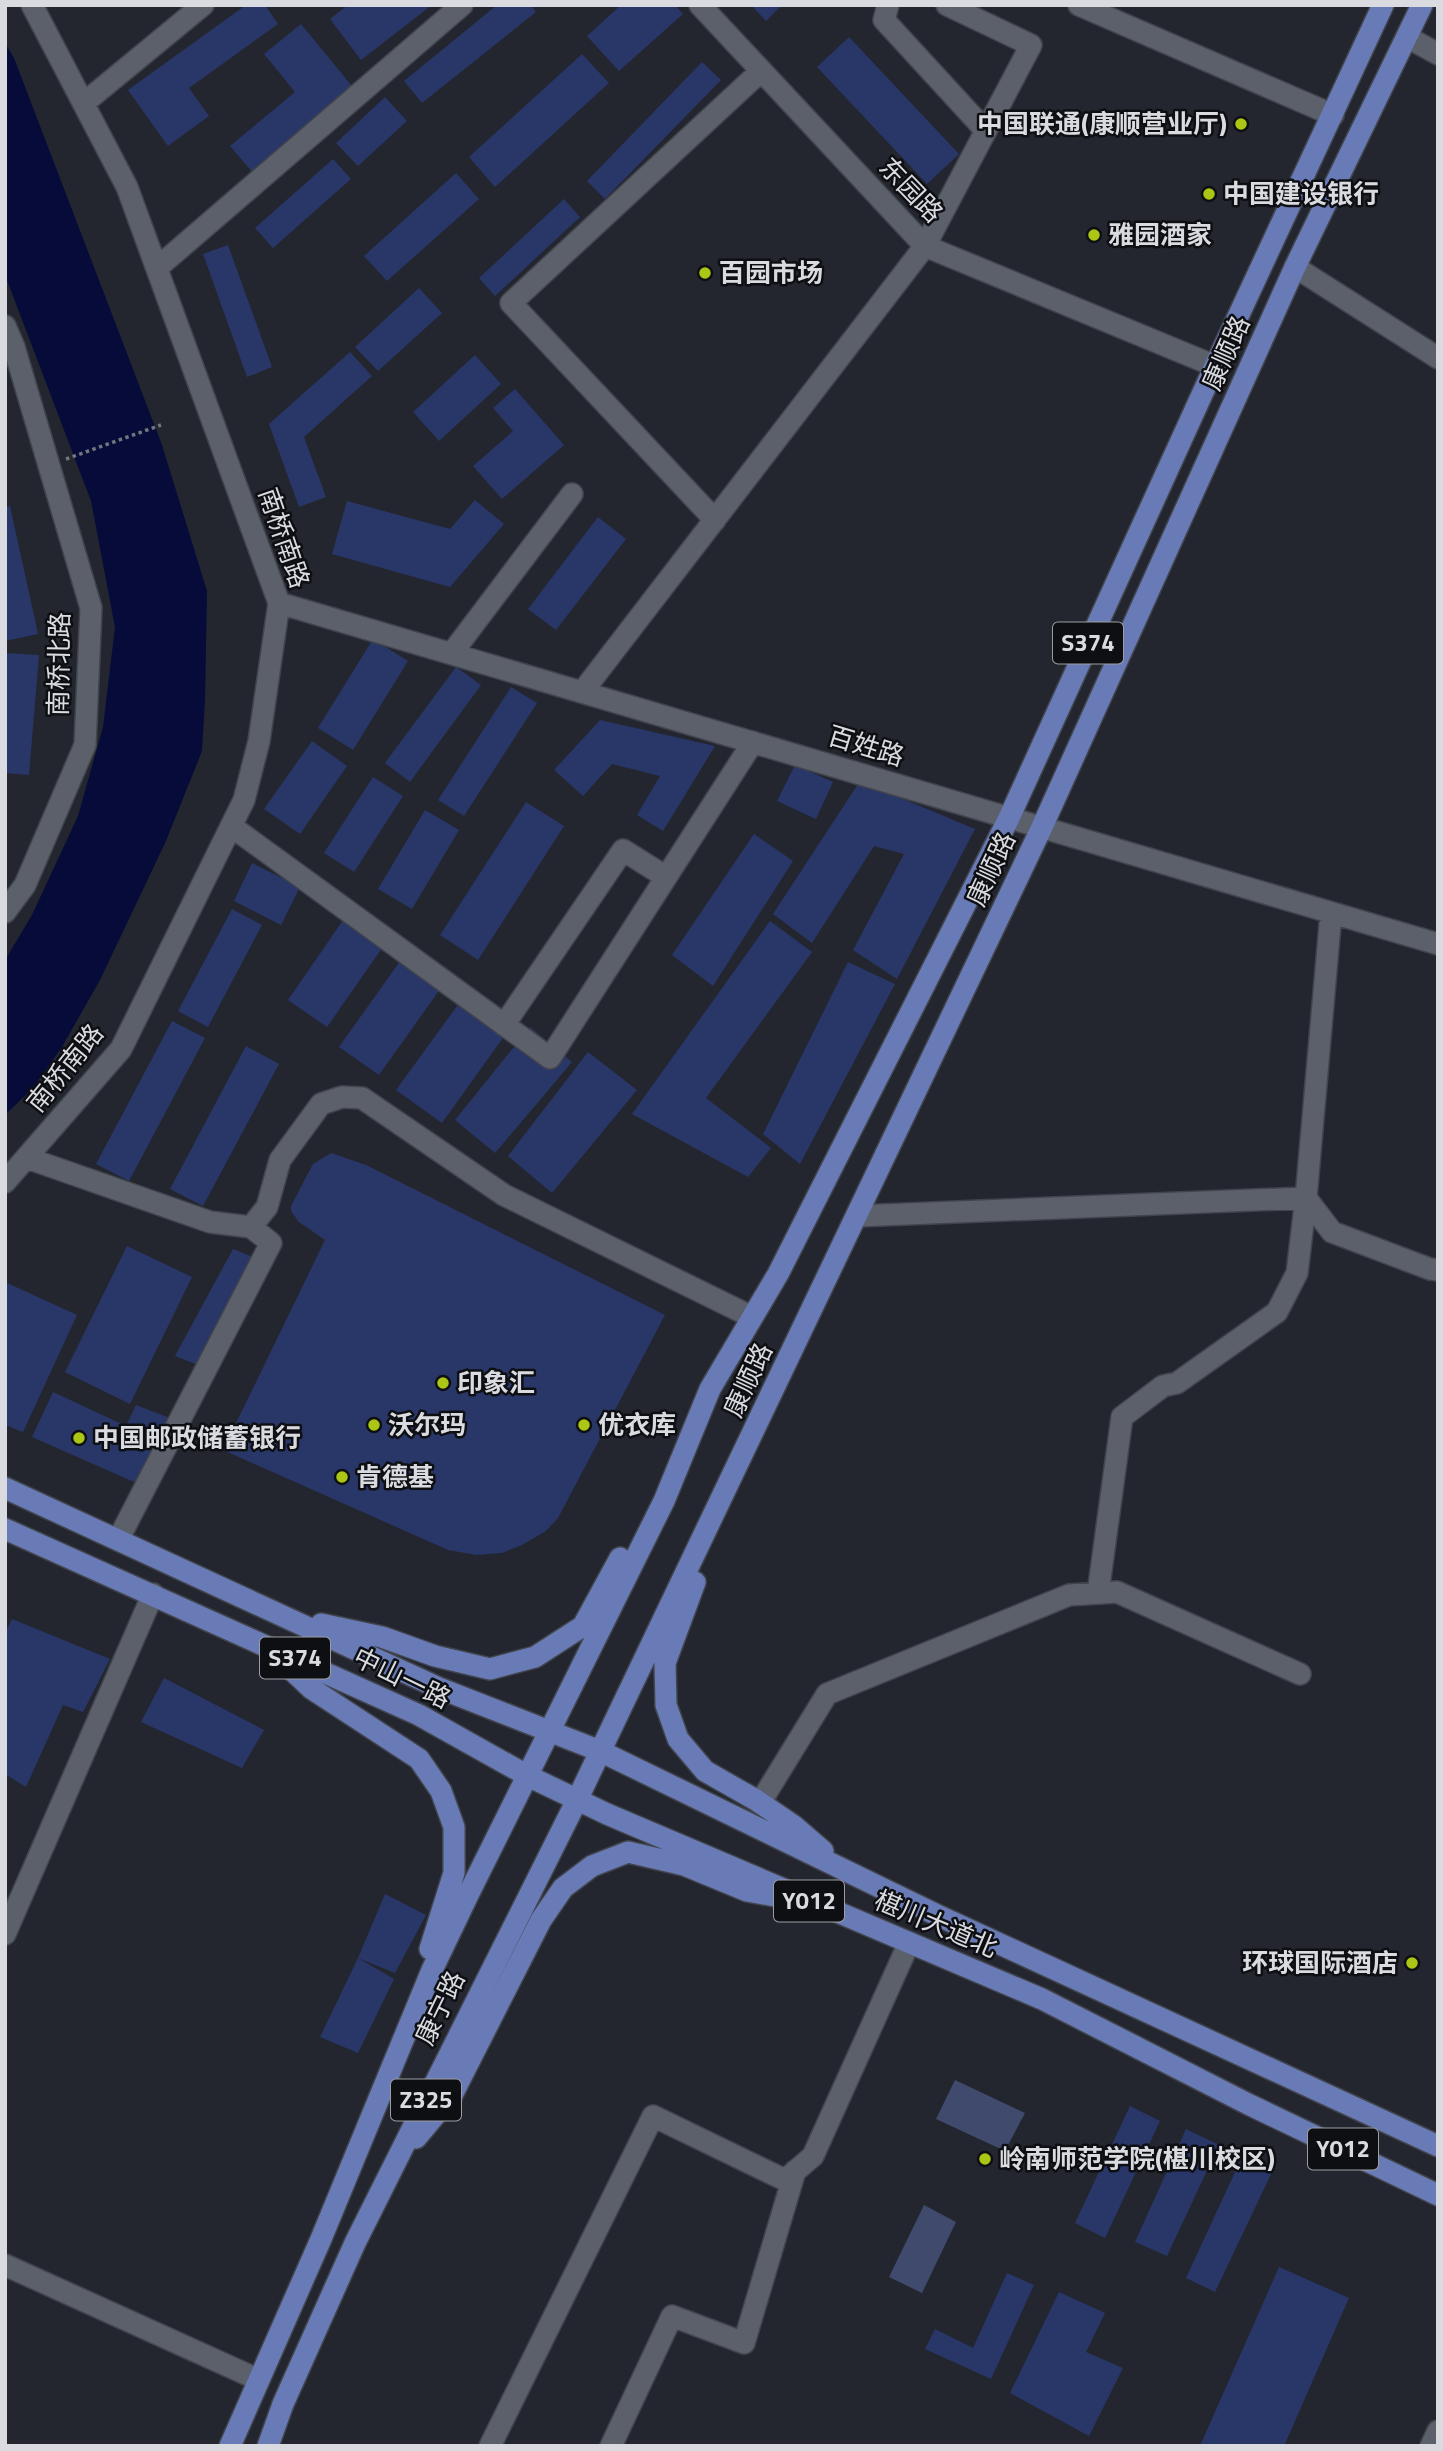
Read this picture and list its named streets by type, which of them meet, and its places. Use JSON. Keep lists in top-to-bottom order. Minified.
{"streets":{"main road":["康顺路","S374","中山一路","Y012","椹川大道北","康宁路","Z325"],"street":["东园路","南桥南路","南桥北路","百姓路"]},"crossings":[["东园路","康顺路"],["康顺路","百姓路"],["康顺路","中山一路"],["康顺路","康宁路"],["南桥南路","百姓路"],["中山一路","椹川大道北"],["中山一路","康宁路"],["椹川大道北","康宁路"]],"places":["中国联通(康顺营业厅)","中国建设银行","雅园酒家","百园市场","印象汇","沃尔玛","优衣库","中国邮政储蓄银行","肯德基","环球国际酒店","岭南师范学院(椹川校区)"]}
